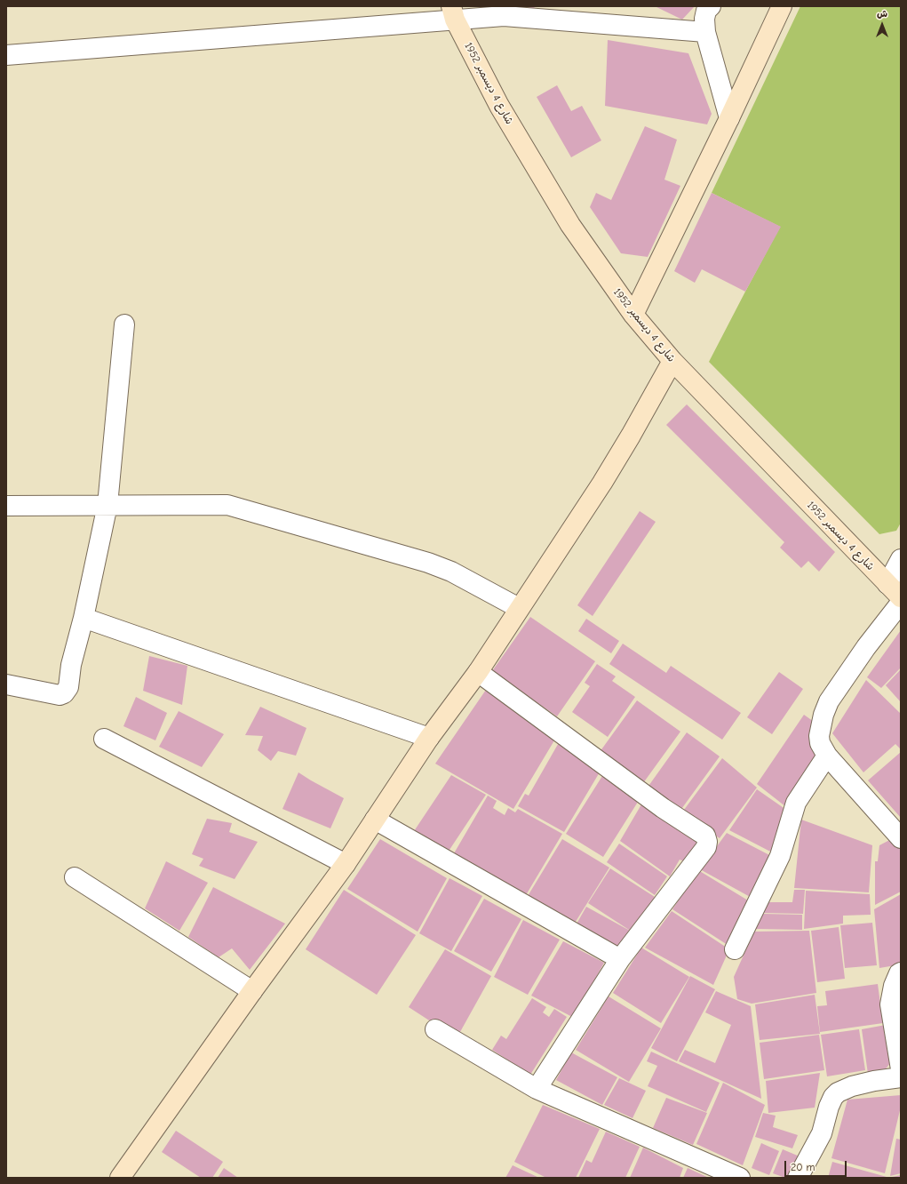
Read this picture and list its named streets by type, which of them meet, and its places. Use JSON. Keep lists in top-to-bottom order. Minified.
{"streets":{"street":["شارع 4 ديسمبر 1952"]},"scale_bar":"20 m","north":"top"}
